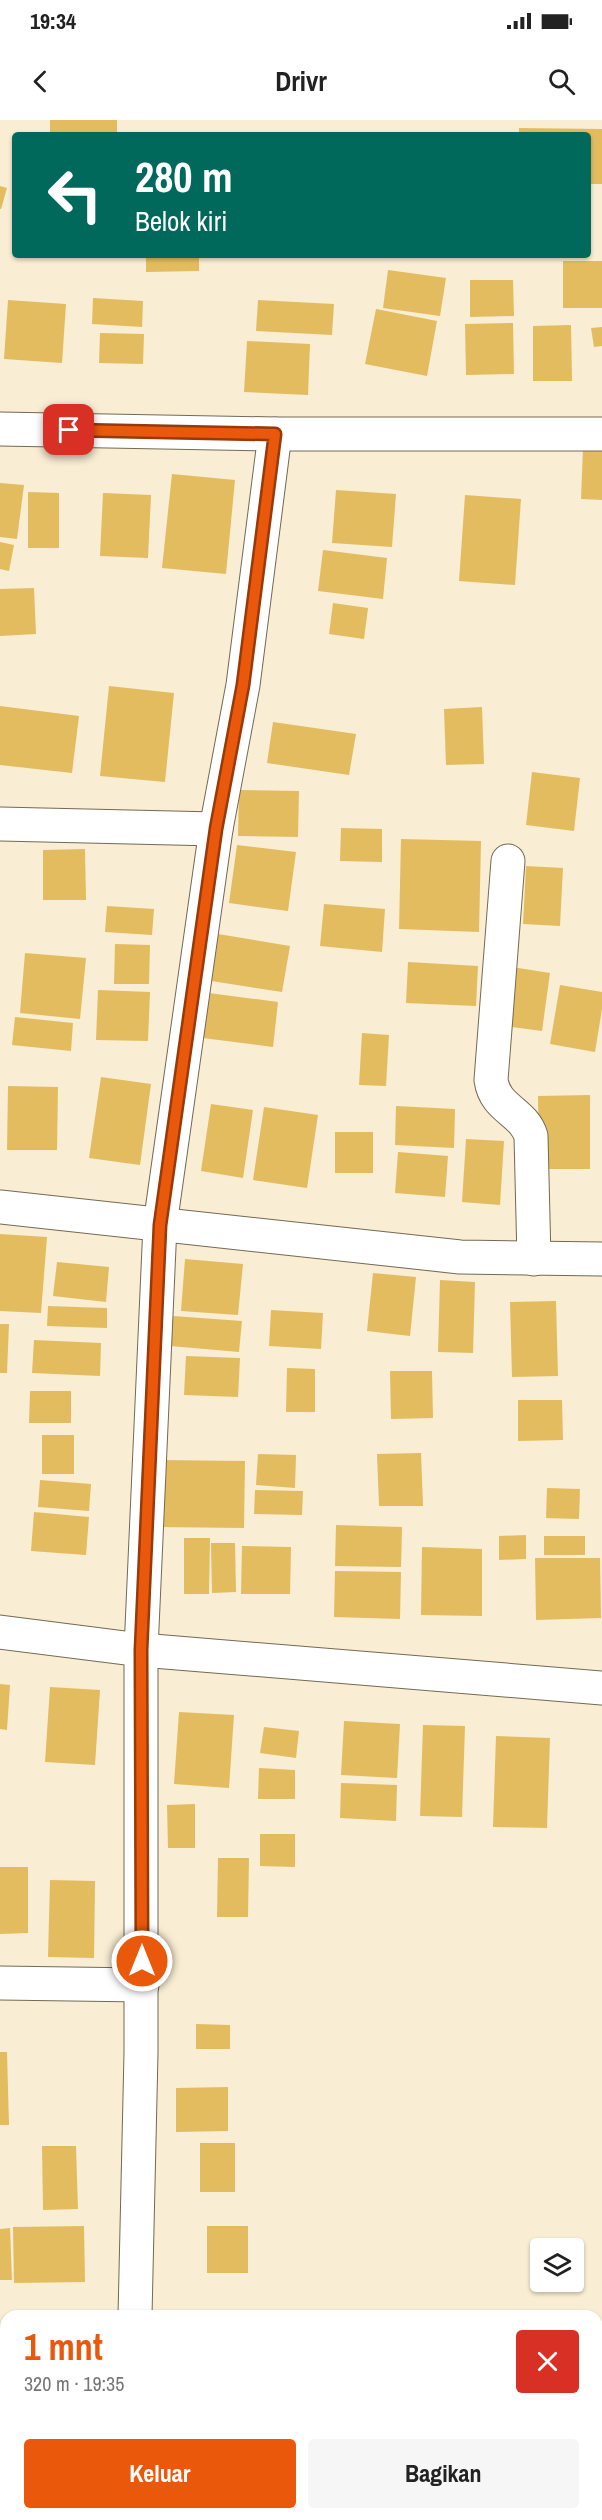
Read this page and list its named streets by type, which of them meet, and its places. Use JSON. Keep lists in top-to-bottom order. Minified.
{"page":{"status":"19:34","header":"Drivr","turn":["280 m","Belok kiri"],"heading":["1 mnt","320 m · 19:35"],"buttons":["Keluar","Bagikan"]}}
